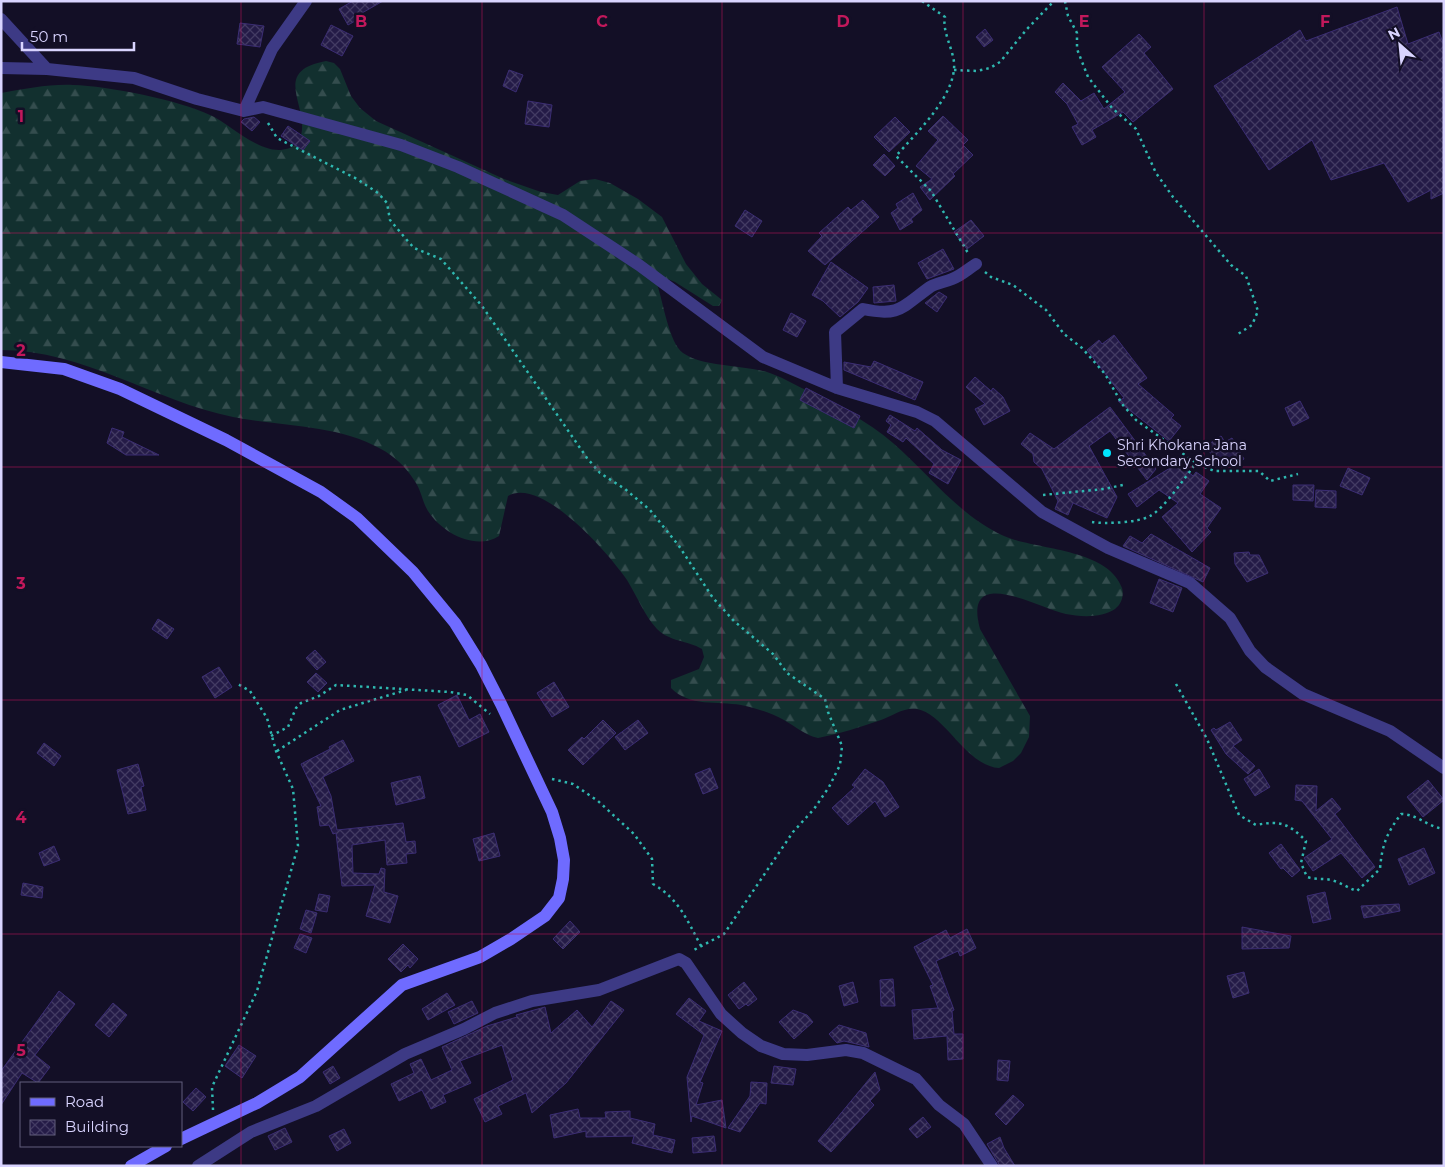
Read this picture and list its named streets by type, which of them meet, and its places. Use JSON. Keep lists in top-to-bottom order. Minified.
{"places":["Shri Khokana Jana Secondary School"],"legend":["Road","Building"],"scale_bar":"50 m","north":"top left","grid":{"columns":["B","C","D","E","F"],"rows":["1","2","3","4","5"]}}
